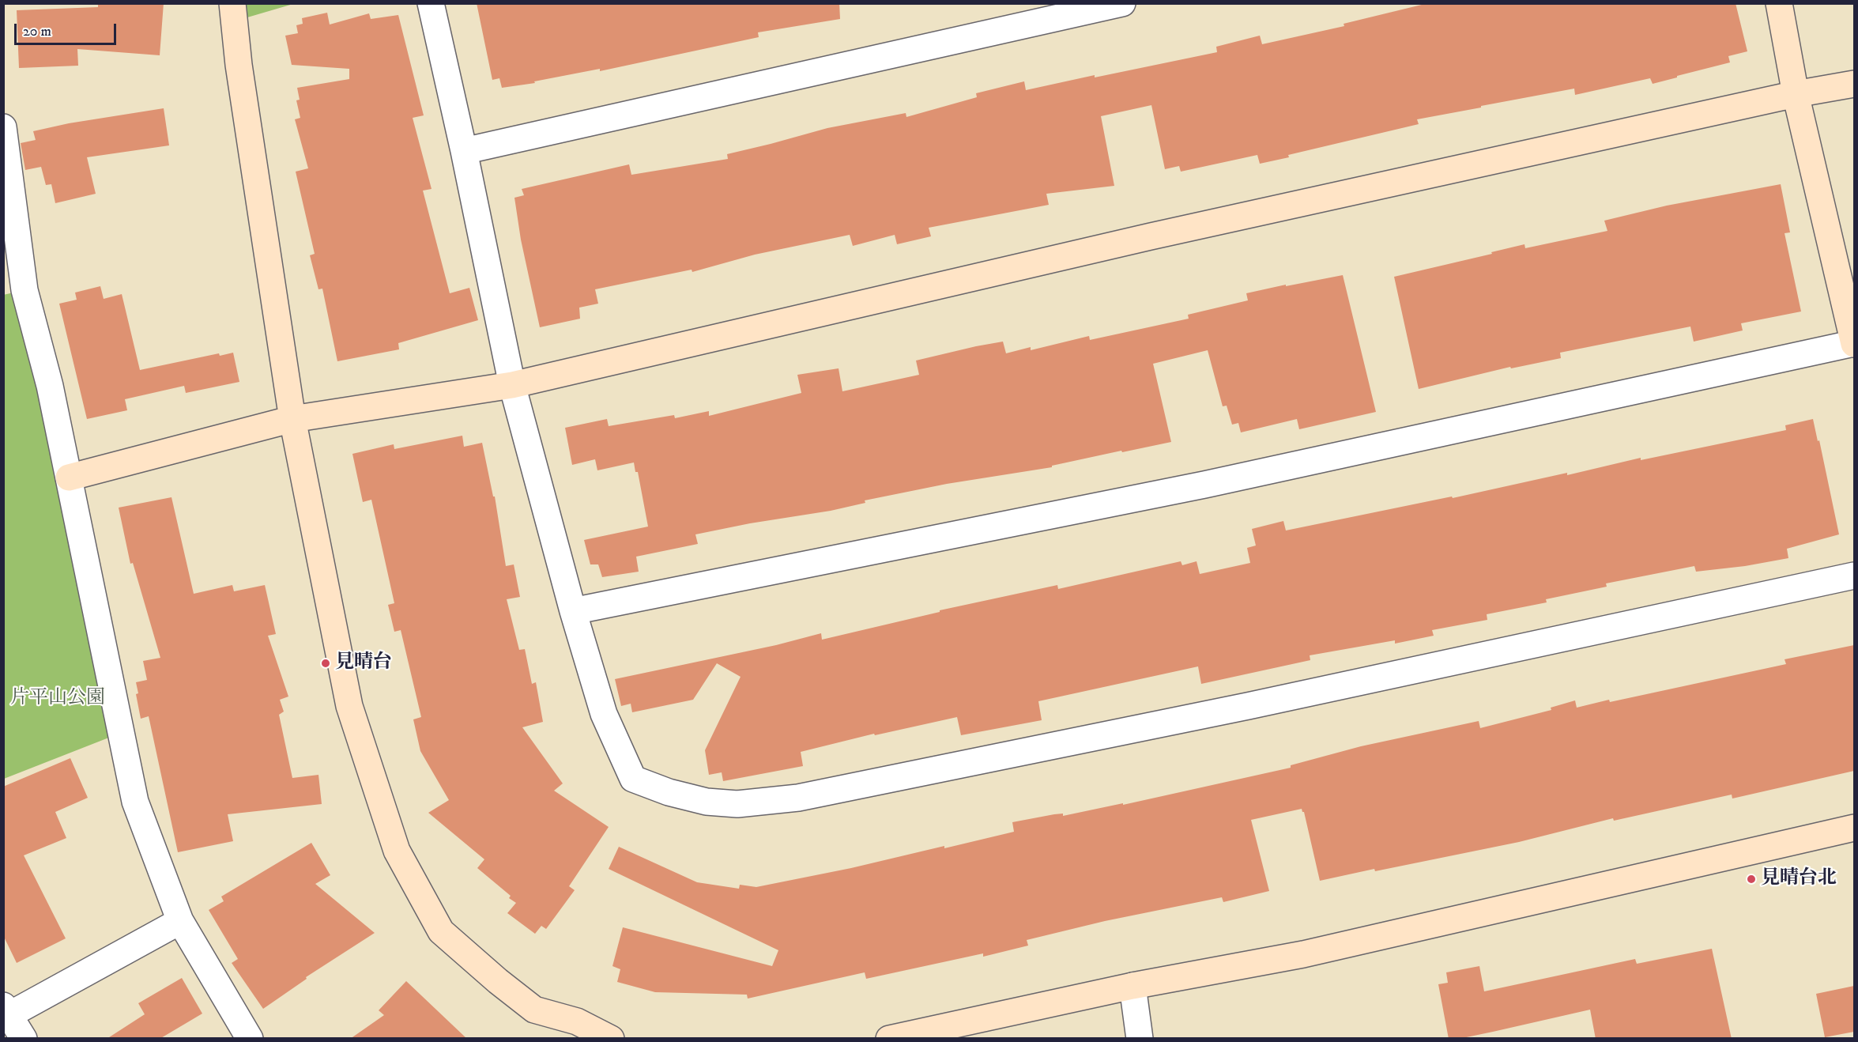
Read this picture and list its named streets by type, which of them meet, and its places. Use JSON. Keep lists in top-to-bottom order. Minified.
{"parks":["片平山公園"],"places":["見晴台","見晴台北"],"scale_bar":"20 m"}
